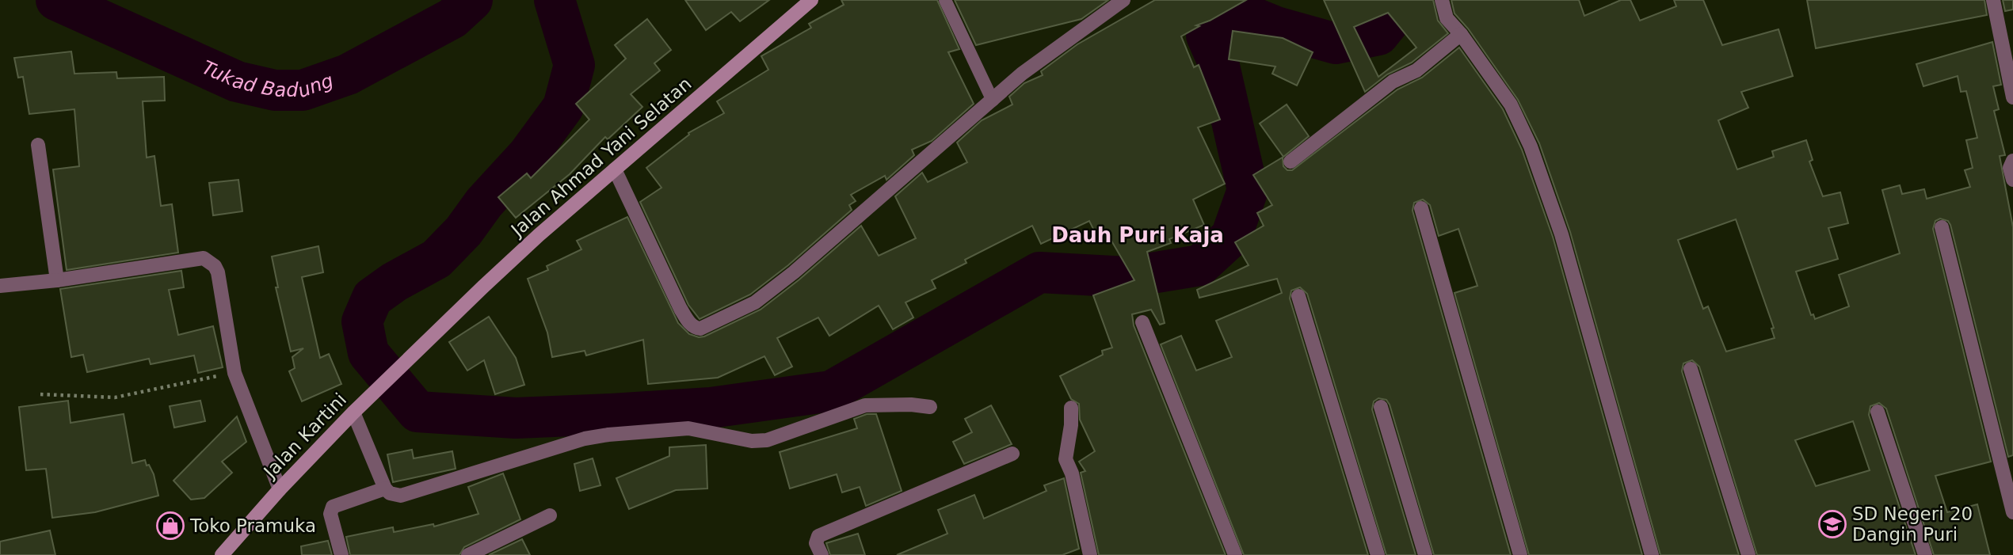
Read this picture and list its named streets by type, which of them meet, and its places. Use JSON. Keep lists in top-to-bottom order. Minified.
{"streets":{"main road":["Jalan Ahmad Yani Selatan","Jalan Kartini"]},"crossings":[["Jalan Ahmad Yani Selatan","Jalan Kartini"]],"districts":["Dauh Puri Kaja"],"water":["Tukad Badung"],"places":{"school or university":["SD Negeri 20 Dangin Puri"],"shop":["Toko Pramuka"]}}
